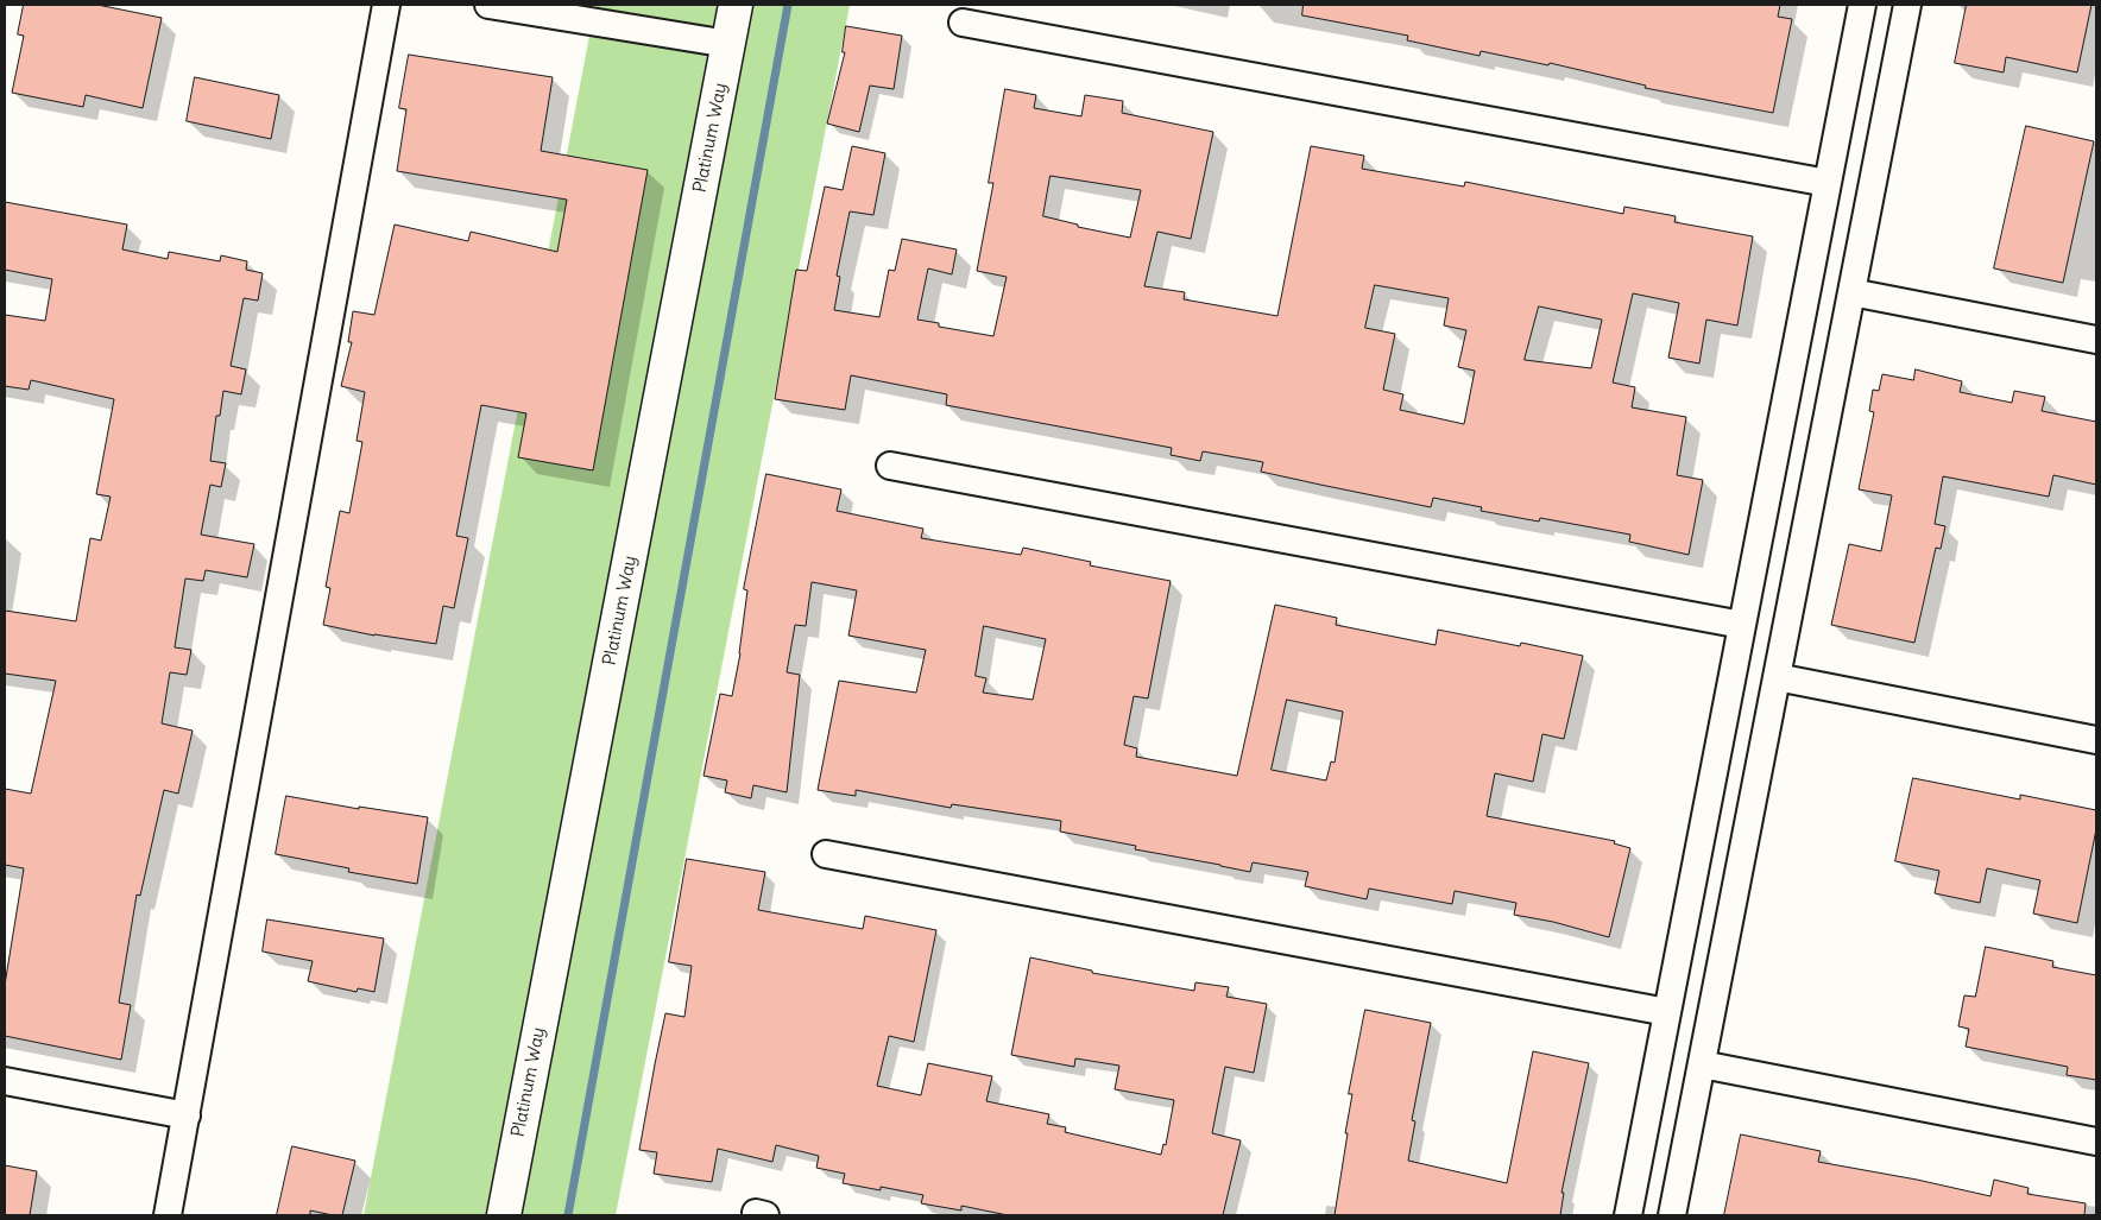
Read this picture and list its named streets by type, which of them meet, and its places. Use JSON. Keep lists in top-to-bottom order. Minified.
{"streets":{"street":["Platinum Way"]}}
